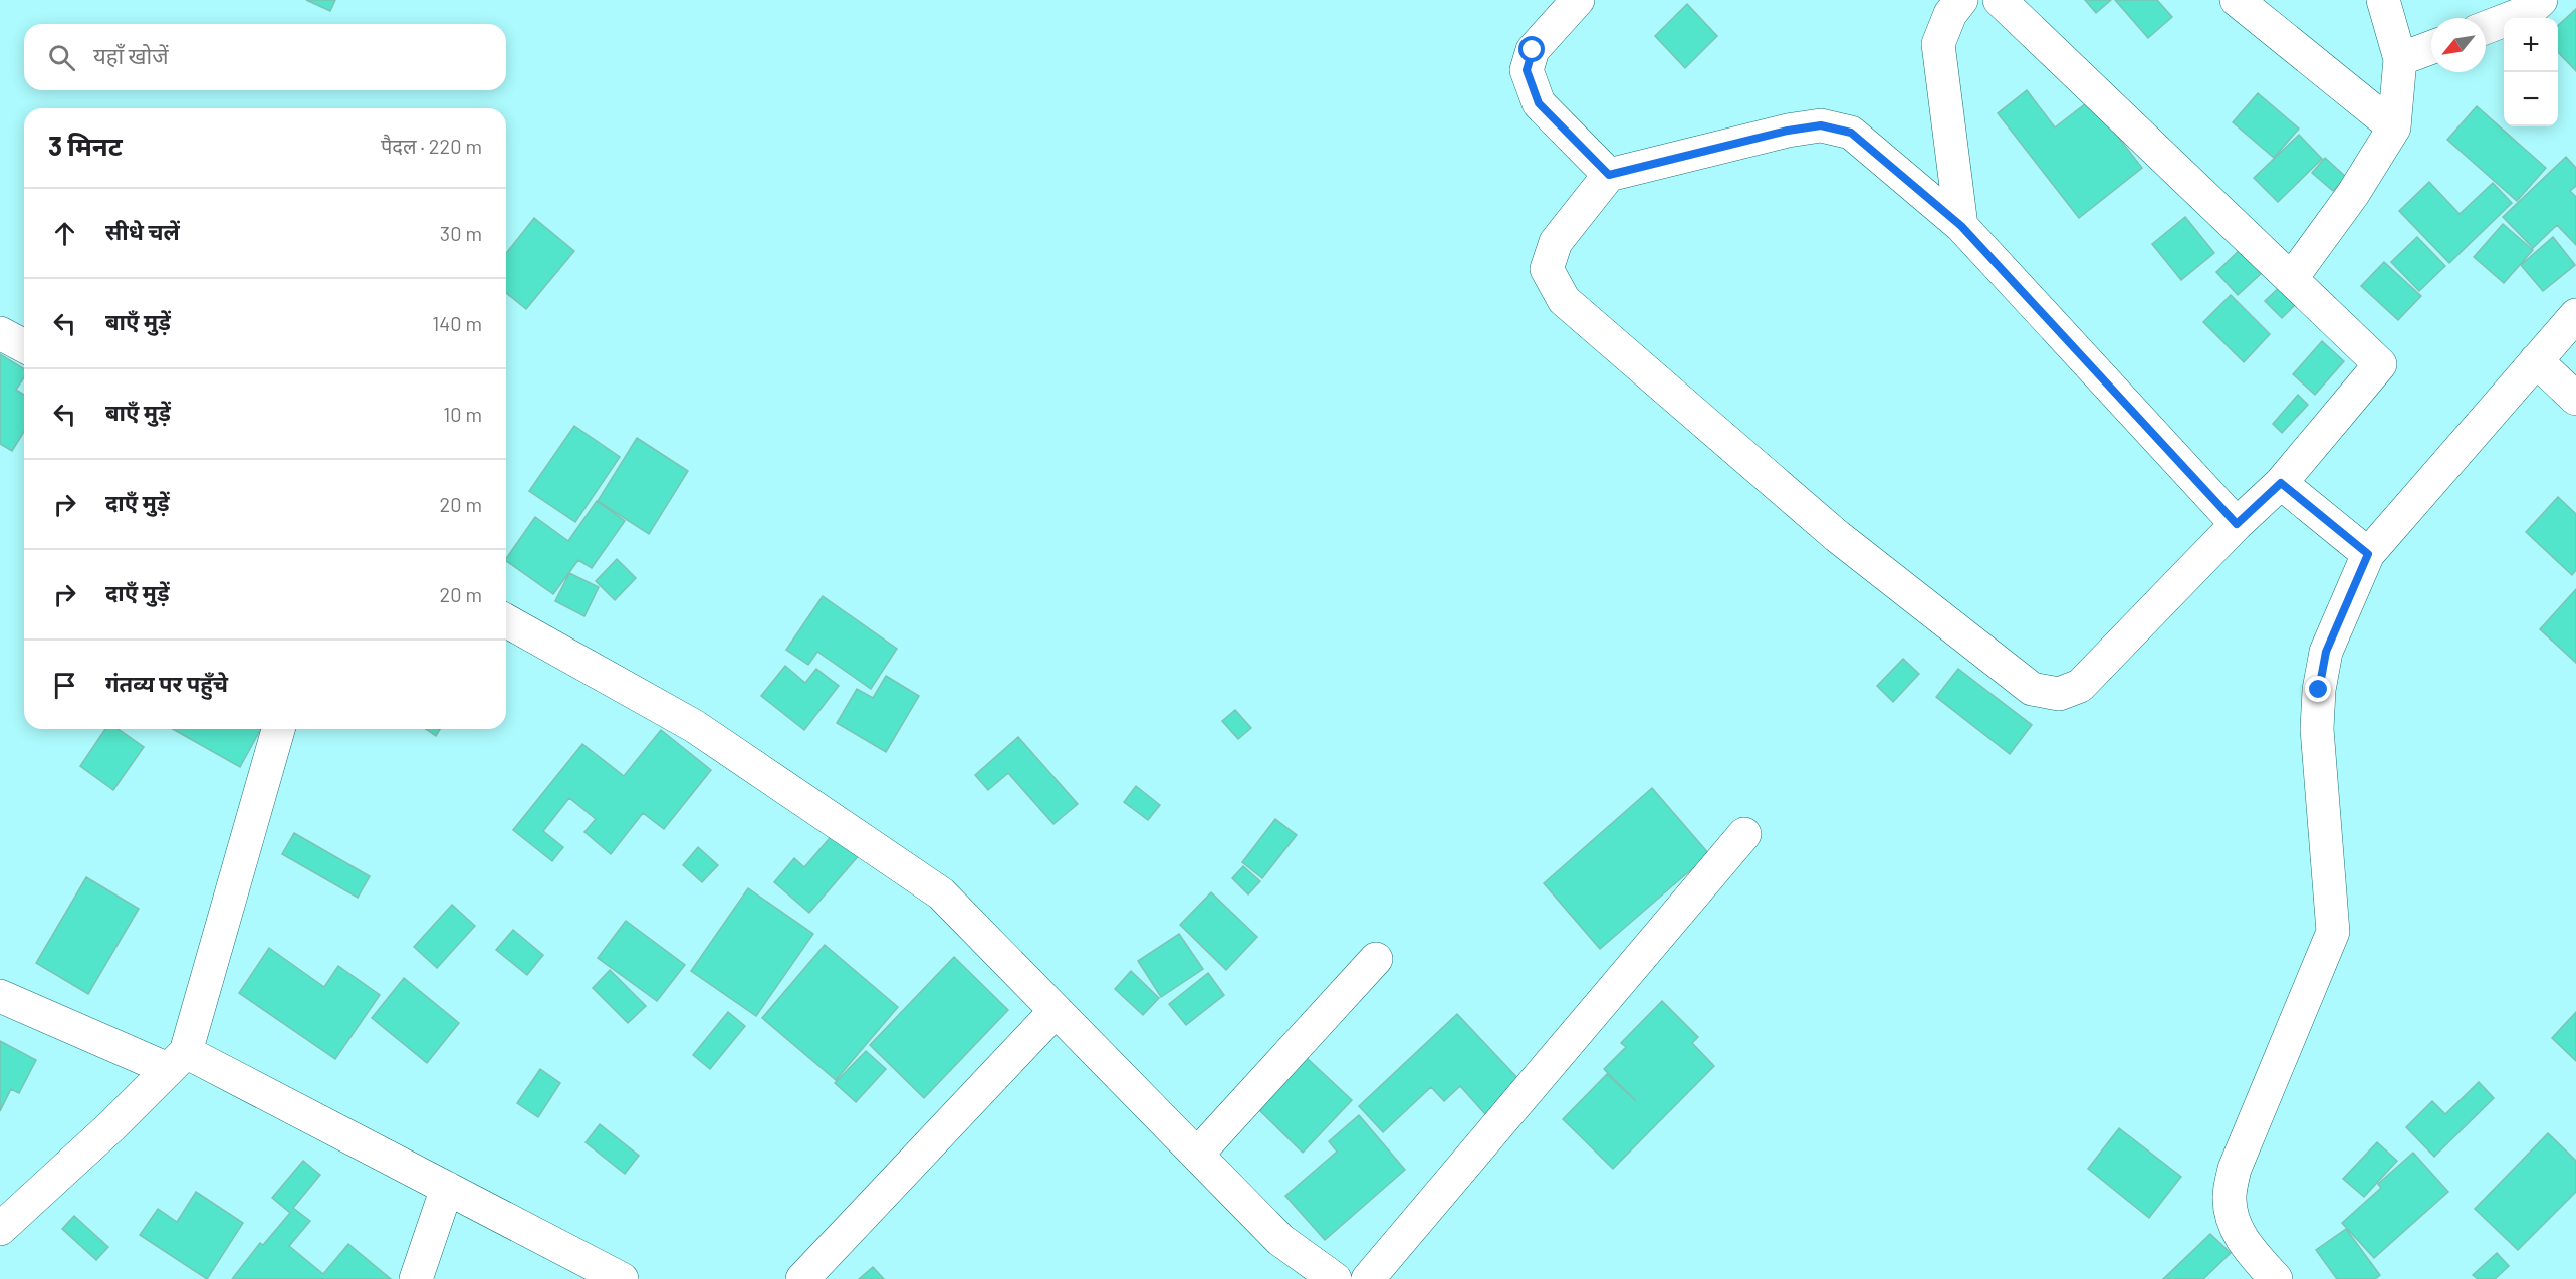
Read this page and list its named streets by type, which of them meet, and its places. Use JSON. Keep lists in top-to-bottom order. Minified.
{"north":"bottom left","page":{"map_buttons":["+","−"],"search":"यहाँ खोजें","heading":["3 मिनट","पैदल · 220 m"],"list":[["सीधे चलें","30 m"],["बाएँ मुड़ें","140 m"],["बाएँ मुड़ें","10 m"],["दाएँ मुड़ें","20 m"],["दाएँ मुड़ें","20 m"],"गंतव्य पर पहुँचे"]}}
